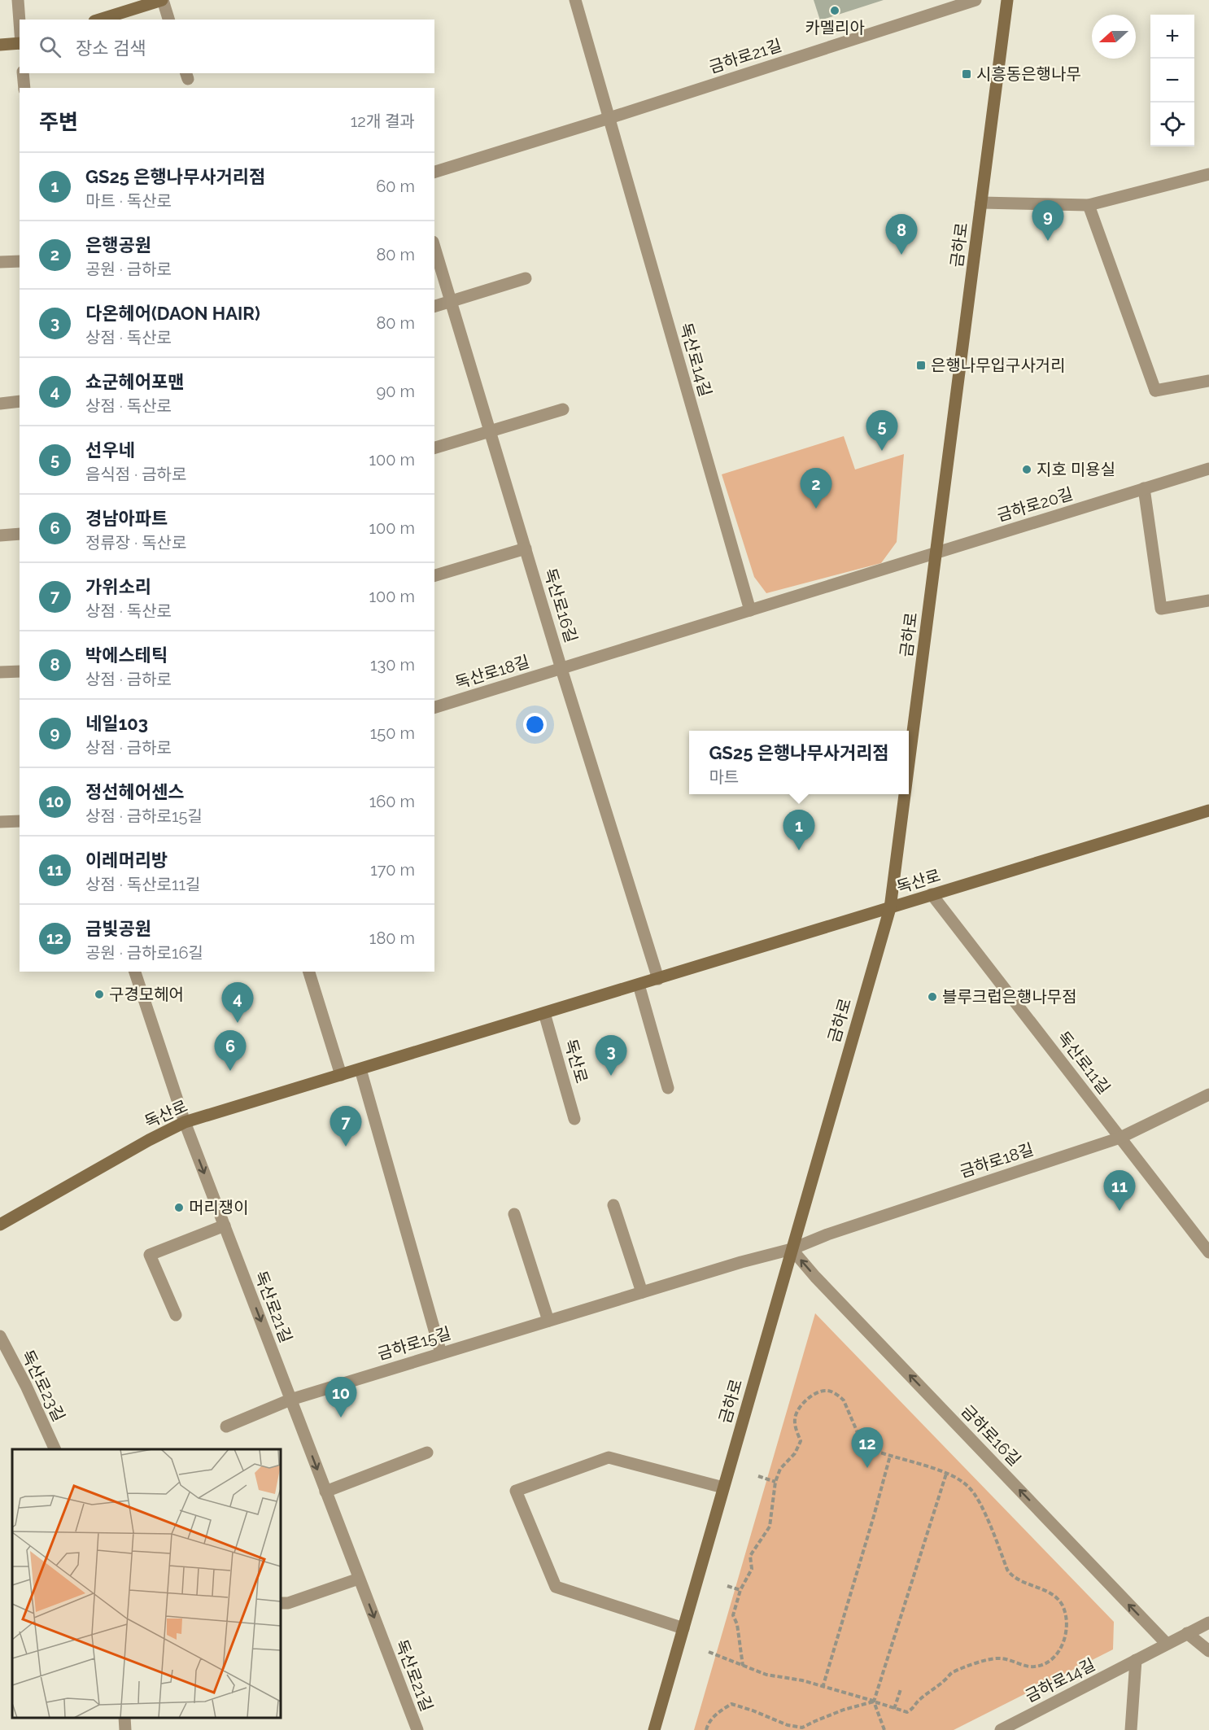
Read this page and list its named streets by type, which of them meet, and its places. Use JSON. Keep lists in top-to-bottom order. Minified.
{"streets":{"main road":["금하로","독산로"],"street":["금하로21길","독산로14길","금하로20길","독산로16길","독산로18길","독산로11길","금하로18길","독산로21길","금하로15길","독산로23길","금하로16길","금하로14길"]},"crossings":[["금하로21길","독산로14길"],["금하로","금하로20길"],["금하로","독산로"],["금하로","금하로18길"],["금하로","금하로15길"],["금하로","금하로16길"],["독산로16길","독산로18길"],["독산로16길","독산로"],["독산로","독산로11길"],["독산로","독산로21길"],["독산로11길","금하로18길"],["금하로18길","금하로15길"],["금하로18길","금하로16길"],["독산로21길","금하로15길"],["금하로15길","금하로16길"],["금하로16길","금하로14길"]],"one_way":["독산로21길","금하로16길"],"places":{"other":["카멜리아","지호 미용실","구경모헤어","블루크럽은행나무점","머리쟁이"],"transit":["시흥동은행나무","은행나무입구사거리"]},"north":"left","page":{"map_buttons":["+","−"],"search":"장소 검색","heading":["주변","12개 결과"],"list":[{"mark":"1","name":"GS25 은행나무사거리점","note":"마트 · 독산로","value":"60 m"},{"mark":"2","name":"은행공원","note":"공원 · 금하로","value":"80 m"},{"mark":"3","name":"다온헤어(DAON HAIR)","note":"상점 · 독산로","value":"80 m"},{"mark":"4","name":"쇼군헤어포맨","note":"상점 · 독산로","value":"90 m"},{"mark":"5","name":"선우네","note":"음식점 · 금하로","value":"100 m"},{"mark":"6","name":"경남아파트","note":"정류장 · 독산로","value":"100 m"},{"mark":"7","name":"가위소리","note":"상점 · 독산로","value":"100 m"},{"mark":"8","name":"박에스테틱","note":"상점 · 금하로","value":"130 m"},{"mark":"9","name":"네일103","note":"상점 · 금하로","value":"150 m"},{"mark":"10","name":"정선헤어센스","note":"상점 · 금하로15길","value":"160 m"},{"mark":"11","name":"이레머리방","note":"상점 · 독산로11길","value":"170 m"},{"mark":"12","name":"금빛공원","note":"공원 · 금하로16길","value":"180 m"}],"pins":["9","8","5","2","1","4","6","3","7","11","10","12"],"popup":["GS25 은행나무사거리점","마트"]}}
